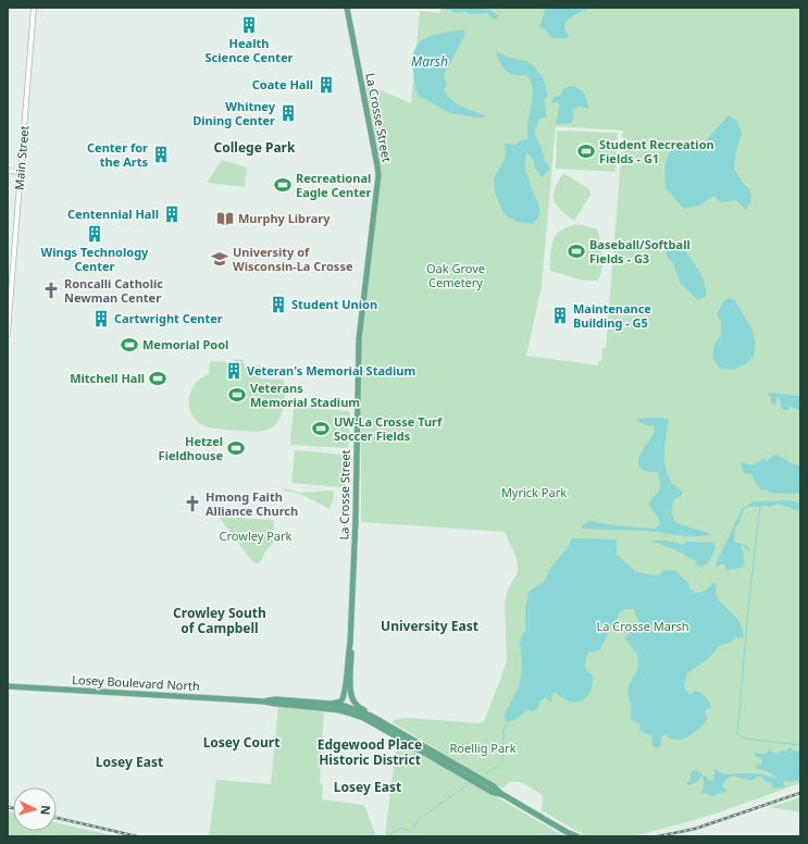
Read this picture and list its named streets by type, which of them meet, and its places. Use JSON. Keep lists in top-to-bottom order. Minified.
{"streets":{"main road":["La Crosse Street","Losey Boulevard North"],"street":["Main Street"]},"districts":["College Park","Crowley South of Campbell","University East","Losey Court","Edgewood Place Historic District","Losey East","Losey East"],"water":["Marsh"],"parks":["Oak Grove Cemetery","Myrick Park","Crowley Park","La Crosse Marsh","Roellig Park"],"places":{"building":["Health Science Center","Coate Hall","Whitney Dining Center","Center for the Arts","Centennial Hall","Wings Technology Center","Student Union","Maintenance Building - G5","Cartwright Center","Veteran's Memorial Stadium"],"sports":["Student Recreation Fields - G1","Recreational Eagle Center","Baseball/Softball Fields - G3","Memorial Pool","Mitchell Hall","Veterans Memorial Stadium","UW-La Crosse Turf Soccer Fields","Hetzel Fieldhouse"],"library":["Murphy Library"],"school or university":["University of Wisconsin-La Crosse"],"church":["Roncalli Catholic Newman Center","Hmong Faith Alliance Church"]},"north":"right"}
